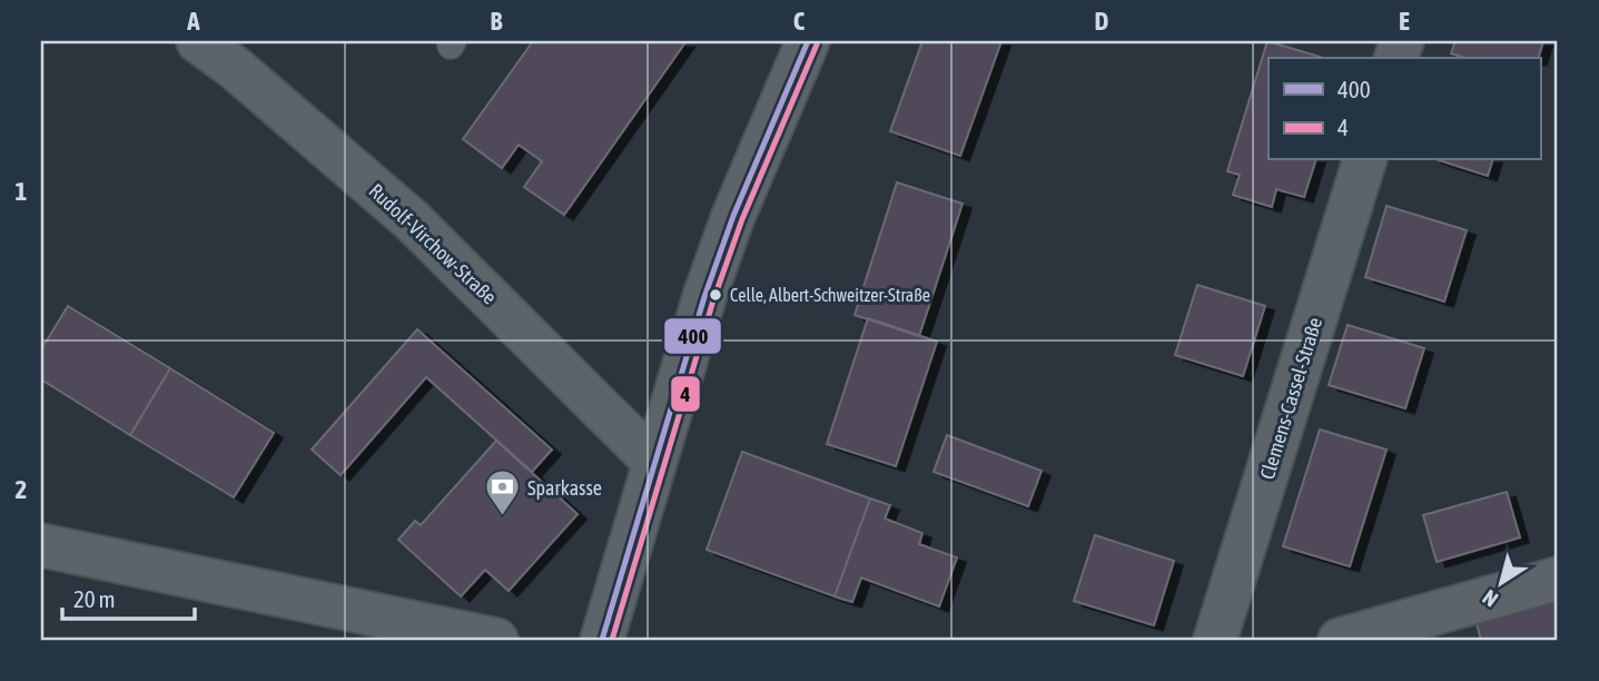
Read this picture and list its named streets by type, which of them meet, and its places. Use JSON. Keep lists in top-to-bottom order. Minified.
{"streets":{"street":["Rudolf-Virchow-Straße","Clemens-Cassel-Straße"]},"places":{"other":["Celle, Albert-Schweitzer-Straße"],"bank":["Sparkasse"]},"lines":["transit line 400","transit line 4"],"legend":["400","4"],"scale_bar":"20 m","north":"bottom left","grid":{"columns":["A","B","C","D","E"],"rows":["1","2"]}}
